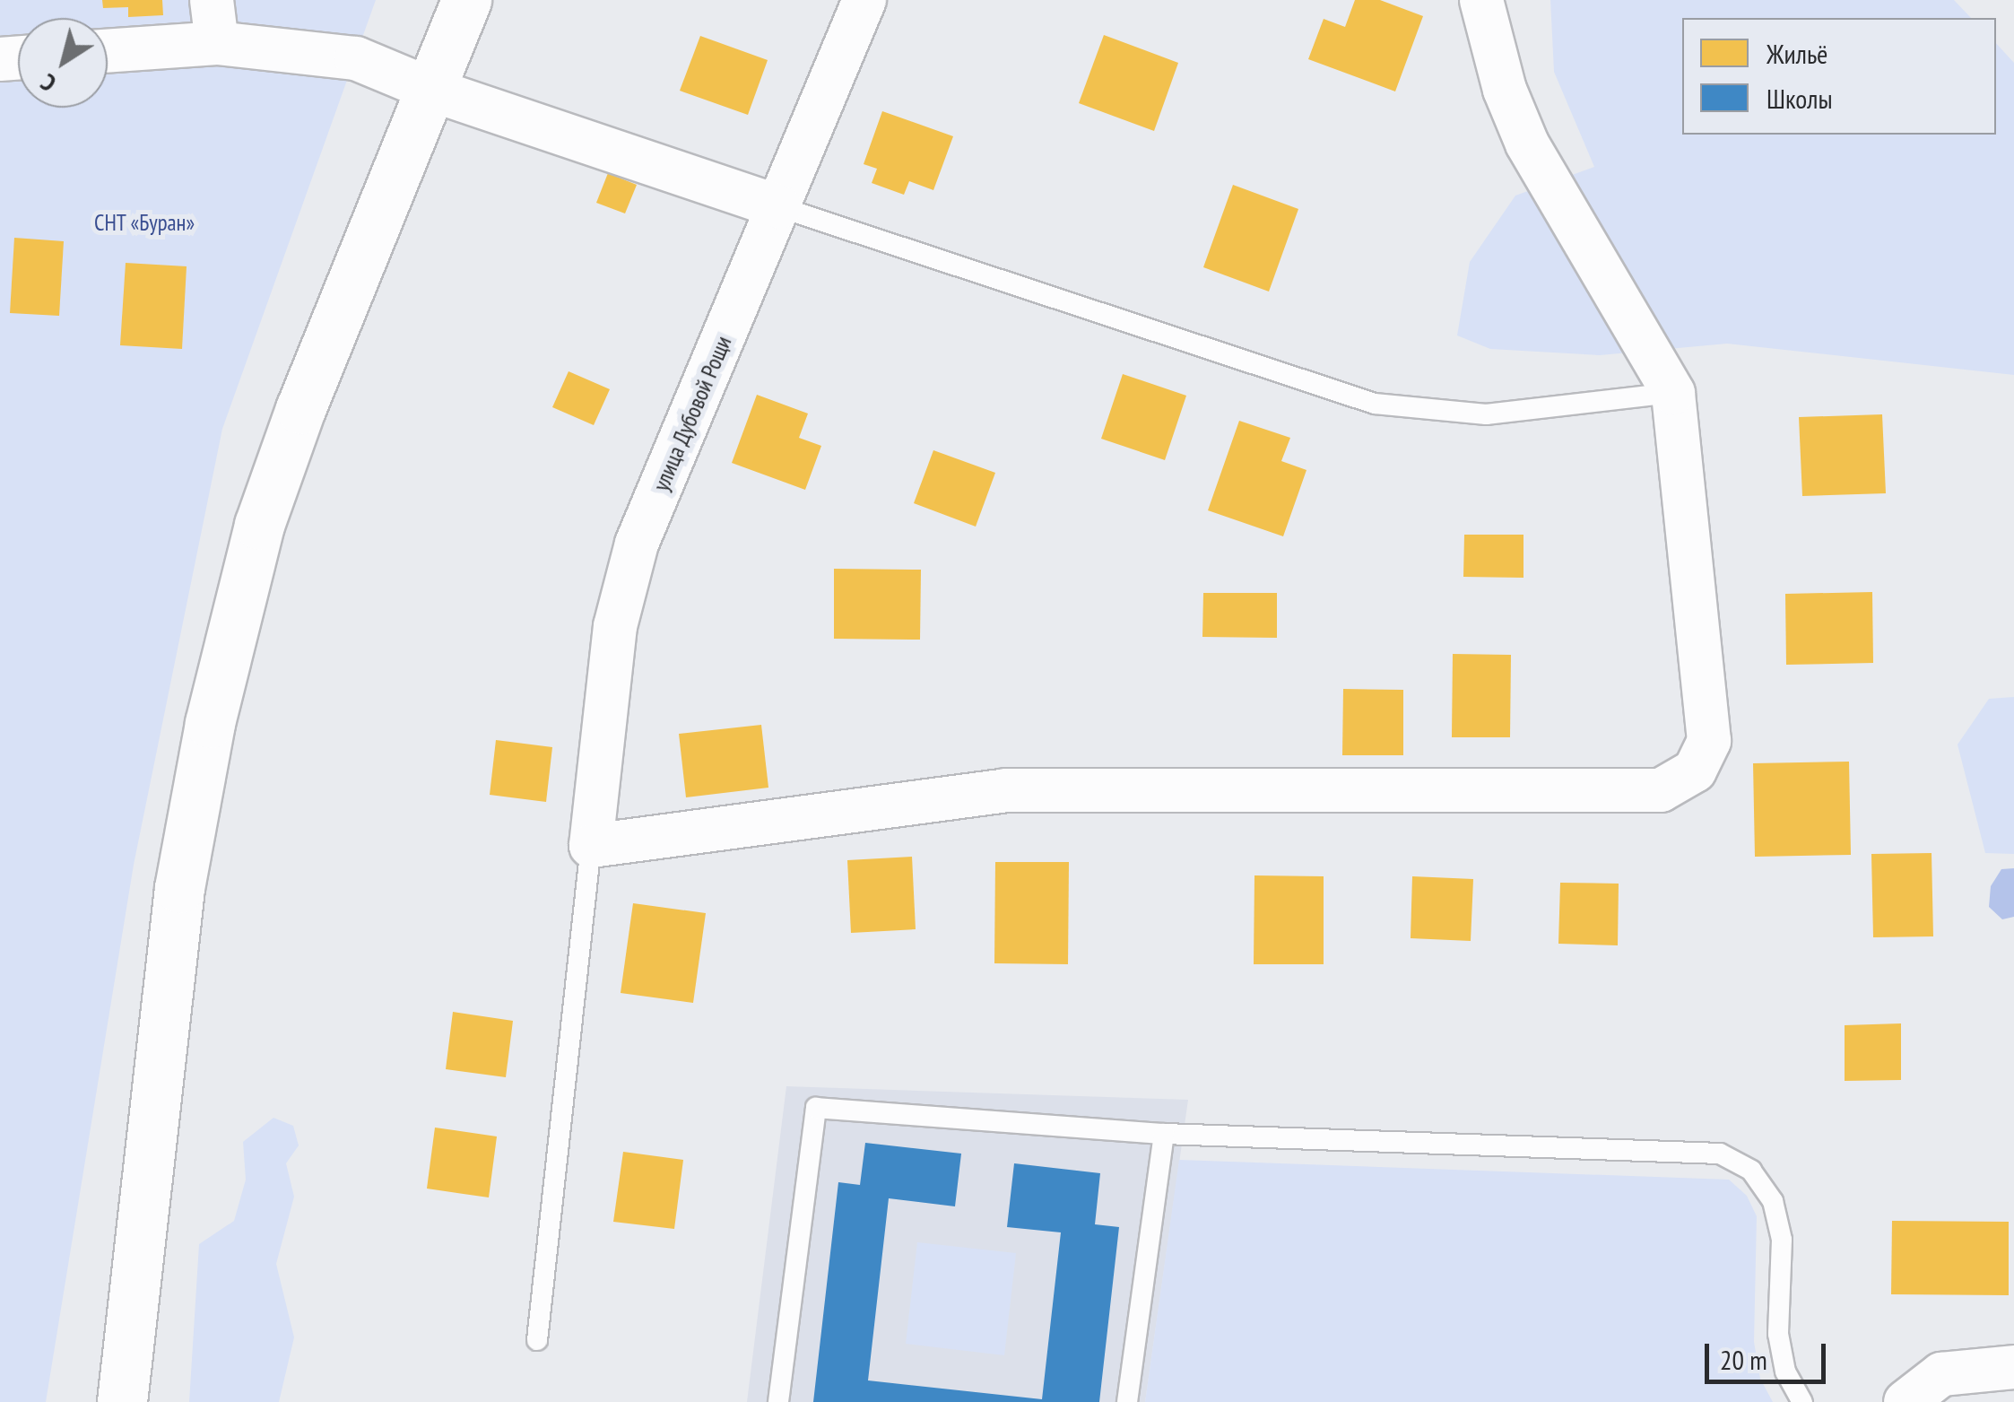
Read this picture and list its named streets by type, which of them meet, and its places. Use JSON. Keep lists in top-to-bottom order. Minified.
{"streets":{"street":["улица Дубовой Рощи"]},"parks":["СНТ «Буран»"],"legend":["Жильё","Школы"],"scale_bar":"20 m","north":"bottom left"}
